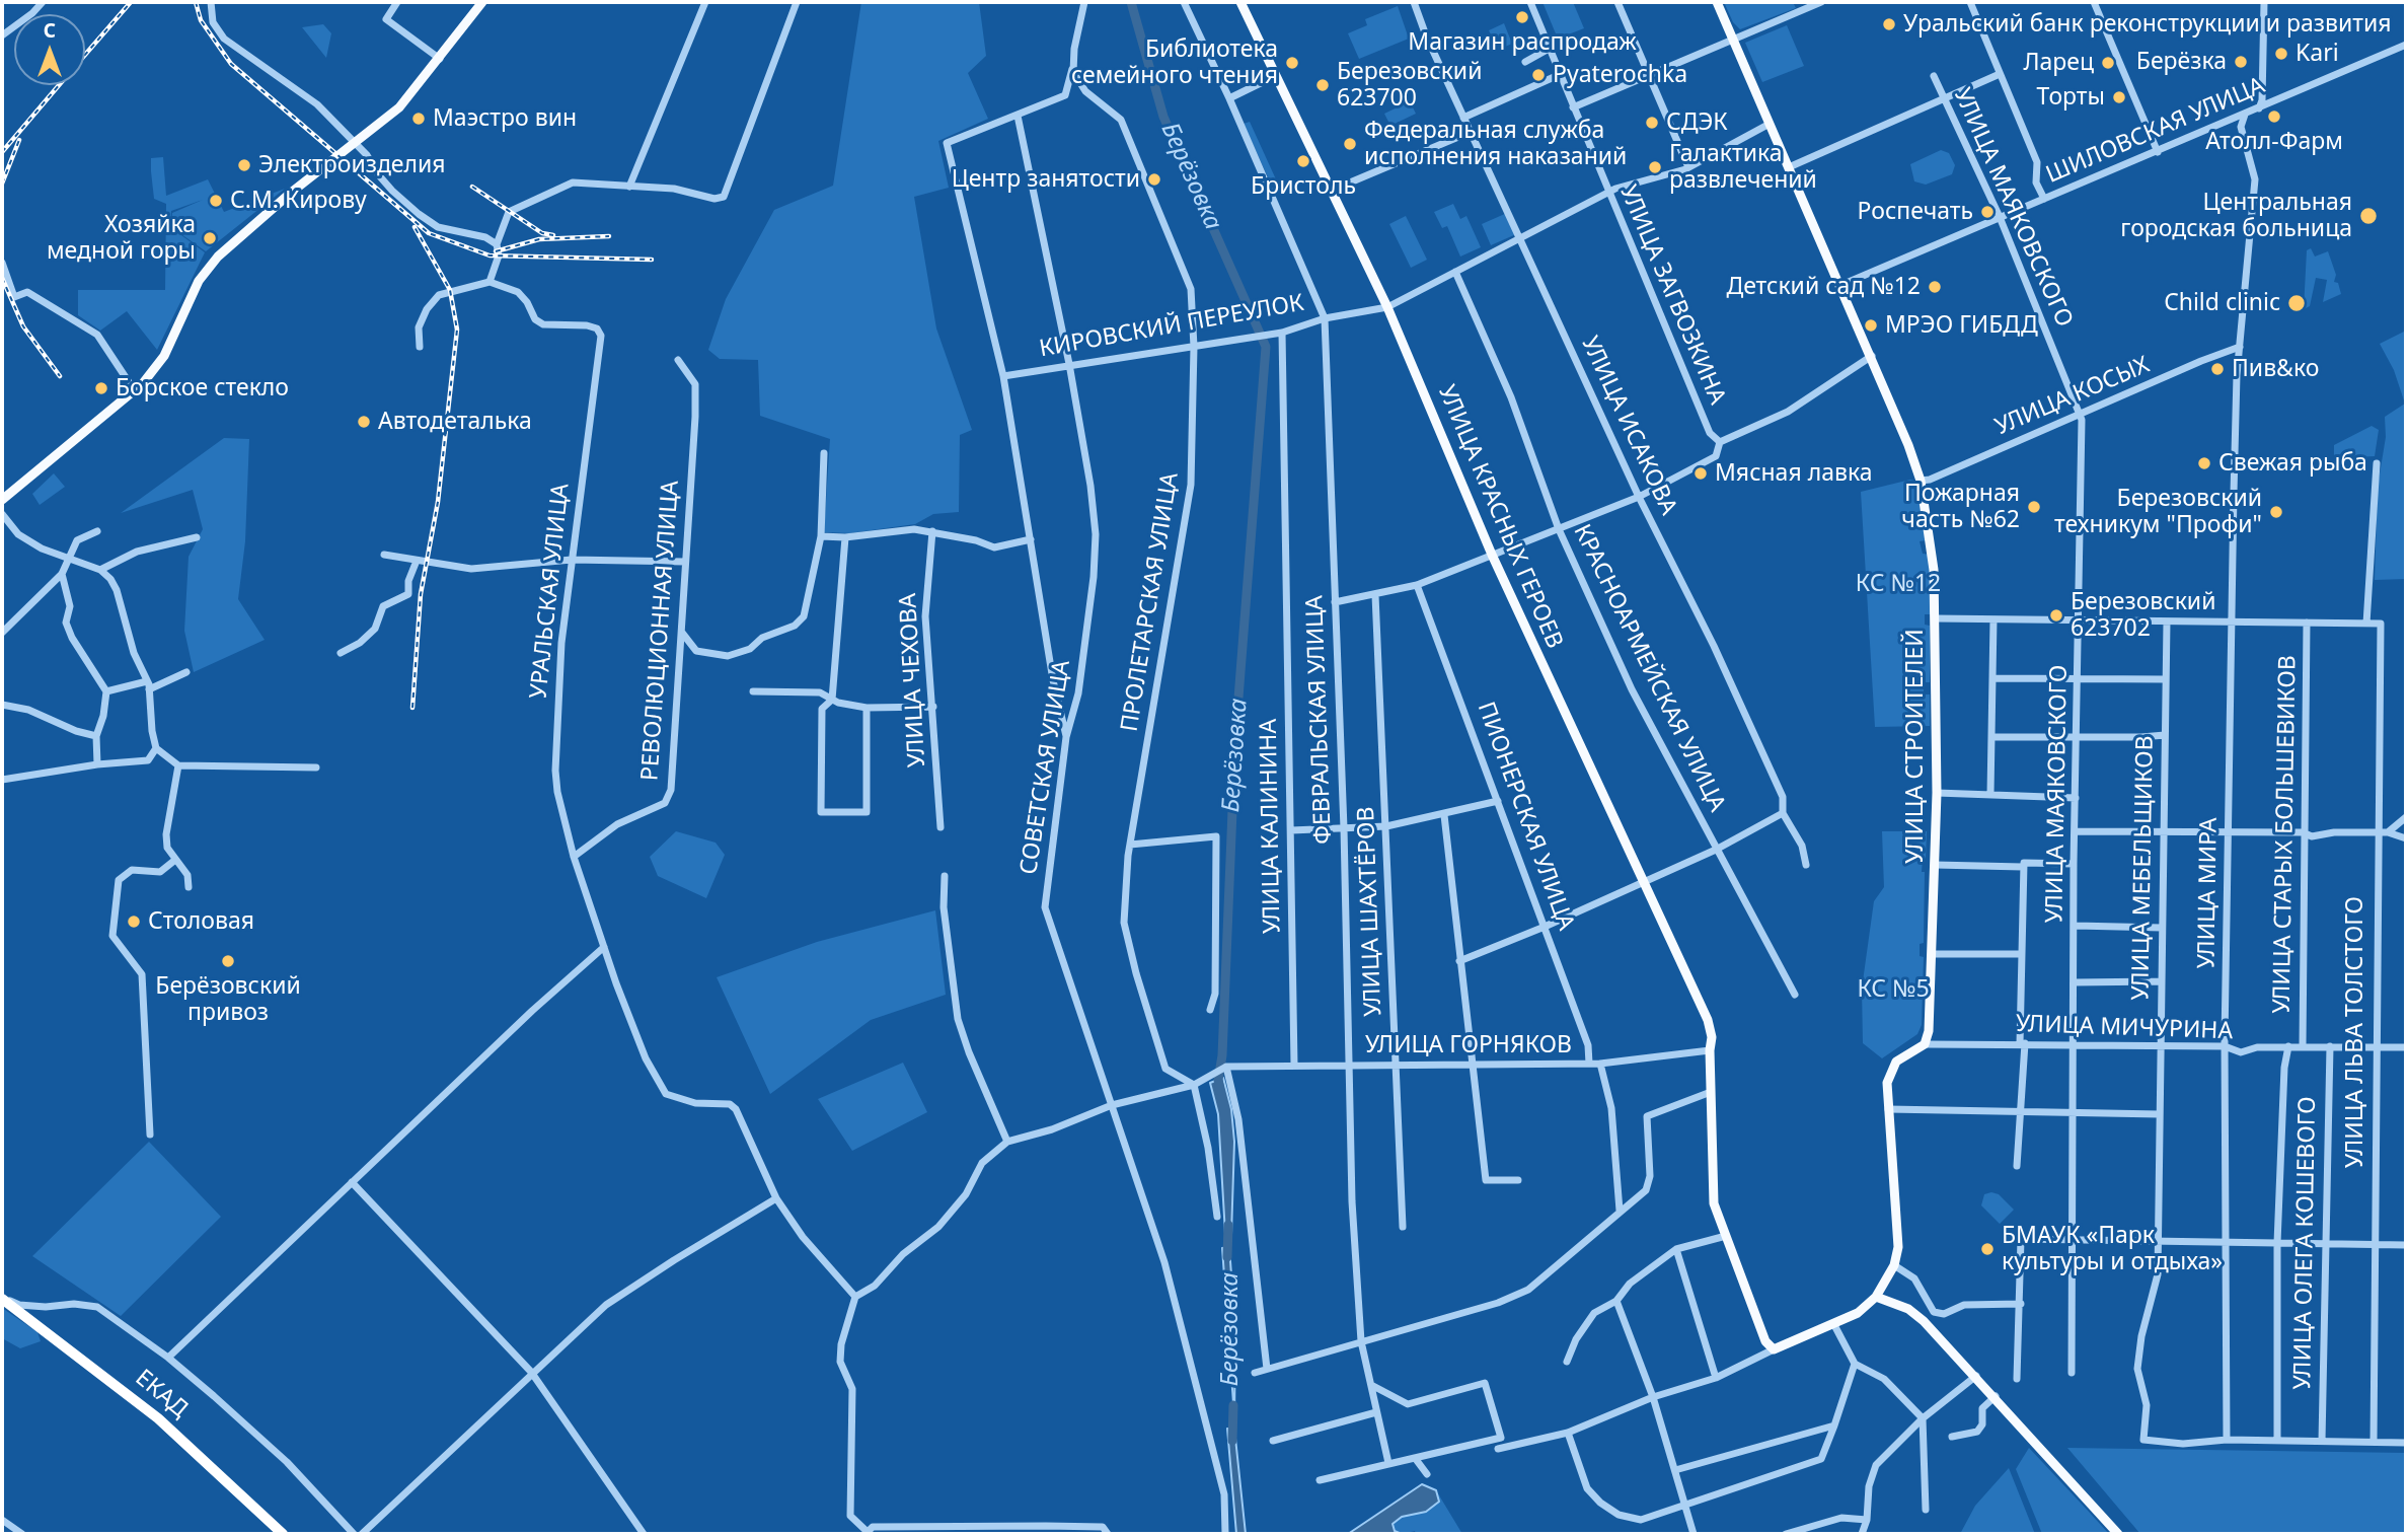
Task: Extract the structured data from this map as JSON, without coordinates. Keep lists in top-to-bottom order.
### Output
{
  "streets": {
    "highway": ["ЕКАД"],
    "main road": ["УЛИЦА КРАСНЫХ ГЕРОЕВ", "УЛИЦА СТРОИТЕЛЕЙ"],
    "street": [
      "ШИЛОВСКАЯ УЛИЦА",
      "УЛИЦА МАЯКОВСКОГО",
      "УЛИЦА ЗАГВОЗКИНА",
      "КИРОВСКИЙ ПЕРЕУЛОК",
      "УЛИЦА КОСЫХ",
      "УЛИЦА ИСАКОВА",
      "УРАЛЬСКАЯ УЛИЦА",
      "ПРОЛЕТАРСКАЯ УЛИЦА",
      "РЕВОЛЮЦИОННАЯ УЛИЦА",
      "КРАСНОАРМЕЙСКАЯ УЛИЦА",
      "УЛИЦА ЧЕХОВА",
      "ФЕВРАЛЬСКАЯ УЛИЦА",
      "СОВЕТСКАЯ УЛИЦА",
      "ПИОНЕРСКАЯ УЛИЦА",
      "УЛИЦА КАЛИНИНА",
      "УЛИЦА СТАРЫХ БОЛЬШЕВИКОВ",
      "УЛИЦА МЕБЕЛЬЩИКОВ",
      "УЛИЦА МИРА",
      "УЛИЦА ШАХТЁРОВ",
      "УЛИЦА МИЧУРИНА",
      "УЛИЦА ЛЬВА ТОЛСТОГО",
      "УЛИЦА ГОРНЯКОВ",
      "УЛИЦА ОЛЕГА КОШЕВОГО"
    ]
  },
  "crossings": [
    ["ШИЛОВСКАЯ УЛИЦА", "УЛИЦА МАЯКОВСКОГО"],
    ["ШИЛОВСКАЯ УЛИЦА", "УЛИЦА СТРОИТЕЛЕЙ"],
    ["ШИЛОВСКАЯ УЛИЦА", "УЛИЦА МИРА"],
    ["УЛИЦА МАЯКОВСКОГО", "УЛИЦА КОСЫХ"],
    ["УЛИЦА МАЯКОВСКОГО", "УЛИЦА МИЧУРИНА"],
    ["УЛИЦА ЗАГВОЗКИНА", "КИРОВСКИЙ ПЕРЕУЛОК"],
    ["КИРОВСКИЙ ПЕРЕУЛОК", "УЛИЦА ИСАКОВА"],
    ["КИРОВСКИЙ ПЕРЕУЛОК", "УЛИЦА КРАСНЫХ ГЕРОЕВ"],
    ["КИРОВСКИЙ ПЕРЕУЛОК", "ПРОЛЕТАРСКАЯ УЛИЦА"],
    ["КИРОВСКИЙ ПЕРЕУЛОК", "КРАСНОАРМЕЙСКАЯ УЛИЦА"],
    ["КИРОВСКИЙ ПЕРЕУЛОК", "ФЕВРАЛЬСКАЯ УЛИЦА"],
    ["КИРОВСКИЙ ПЕРЕУЛОК", "УЛИЦА СТРОИТЕЛЕЙ"],
    ["КИРОВСКИЙ ПЕРЕУЛОК", "СОВЕТСКАЯ УЛИЦА"],
    ["КИРОВСКИЙ ПЕРЕУЛОК", "УЛИЦА КАЛИНИНА"],
    ["УЛИЦА КОСЫХ", "УЛИЦА СТРОИТЕЛЕЙ"],
    ["УЛИЦА КОСЫХ", "УЛИЦА МИРА"],
    ["УЛИЦА КРАСНЫХ ГЕРОЕВ", "УЛИЦА ГОРНЯКОВ"],
    ["УРАЛЬСКАЯ УЛИЦА", "РЕВОЛЮЦИОННАЯ УЛИЦА"],
    ["ФЕВРАЛЬСКАЯ УЛИЦА", "УЛИЦА ГОРНЯКОВ"],
    ["УЛИЦА СТРОИТЕЛЕЙ", "УЛИЦА МИЧУРИНА"],
    ["ПИОНЕРСКАЯ УЛИЦА", "УЛИЦА ГОРНЯКОВ"],
    ["УЛИЦА КАЛИНИНА", "УЛИЦА ГОРНЯКОВ"],
    ["УЛИЦА СТАРЫХ БОЛЬШЕВИКОВ", "УЛИЦА МИЧУРИНА"],
    ["УЛИЦА МЕБЕЛЬЩИКОВ", "УЛИЦА МИРА"],
    ["УЛИЦА МЕБЕЛЬЩИКОВ", "УЛИЦА МИЧУРИНА"],
    ["УЛИЦА МИРА", "УЛИЦА МИЧУРИНА"],
    ["УЛИЦА ШАХТЁРОВ", "УЛИЦА ГОРНЯКОВ"],
    ["УЛИЦА МИЧУРИНА", "УЛИЦА ЛЬВА ТОЛСТОГО"],
    ["УЛИЦА МИЧУРИНА", "УЛИЦА ОЛЕГА КОШЕВОГО"]
  ],
  "water": ["Берёзовка"],
  "parks": ["КС №12", "КС №5"],
  "places": [
    "Магазин распродаж",
    "Уральский банк реконструкции и развития",
    "Kari",
    "Берёзка",
    "Библиотека семейного чтения",
    "Ларец",
    "Pyaterochka",
    "Березовский 623700",
    "Торты",
    "Атолл-Фарм",
    "Маэстро вин",
    "СДЭК",
    "Федеральная служба исполнения наказаний",
    "Бристоль",
    "Электроизделия",
    "Галактика развлечений",
    "Центр занятости",
    "С.М. Кирову",
    "Роспечать",
    "Центральная городская больница",
    "Хозяйка медной горы",
    "Детский сад №12",
    "Child clinic",
    "МРЭО ГИБДД",
    "Пив&ко",
    "Борское стекло",
    "Автодеталька",
    "Свежая рыба",
    "Мясная лавка",
    "Пожарная часть №62",
    "Березовский техникум \"Профи\"",
    "Березовский 623702",
    "Столовая",
    "Берёзовский привоз",
    "БМАУК «Парк культуры и отдыха»"
  ],
  "north": "top"
}
